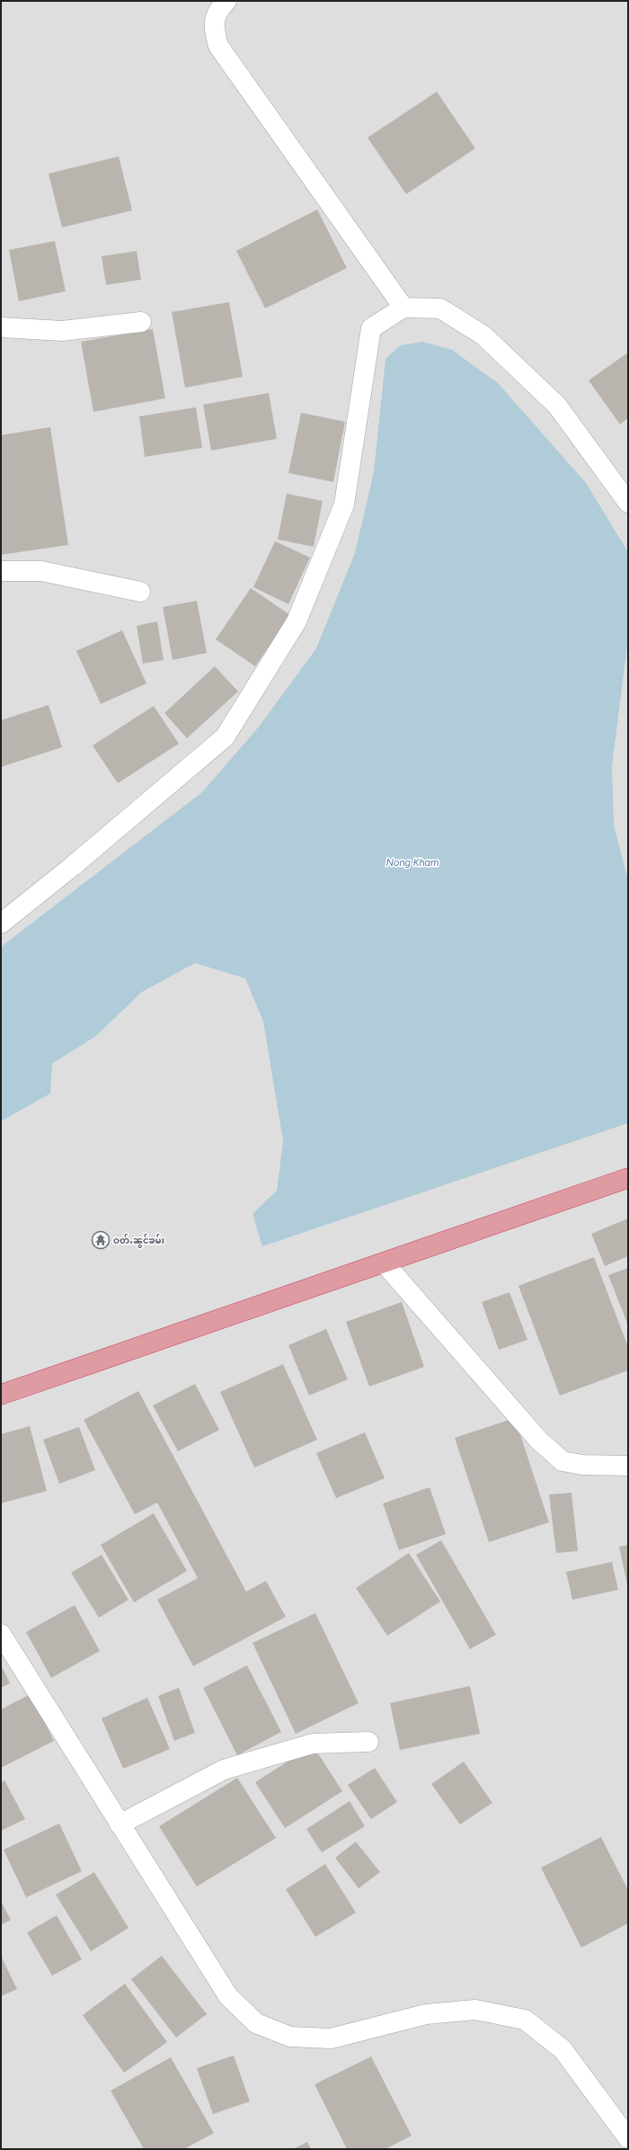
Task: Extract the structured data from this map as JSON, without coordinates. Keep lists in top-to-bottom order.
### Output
{
  "water": ["Nong Kham"],
  "places": {
    "temple": ["ဝတ်ႉၼွင်ၶမ်း"]
  }
}
